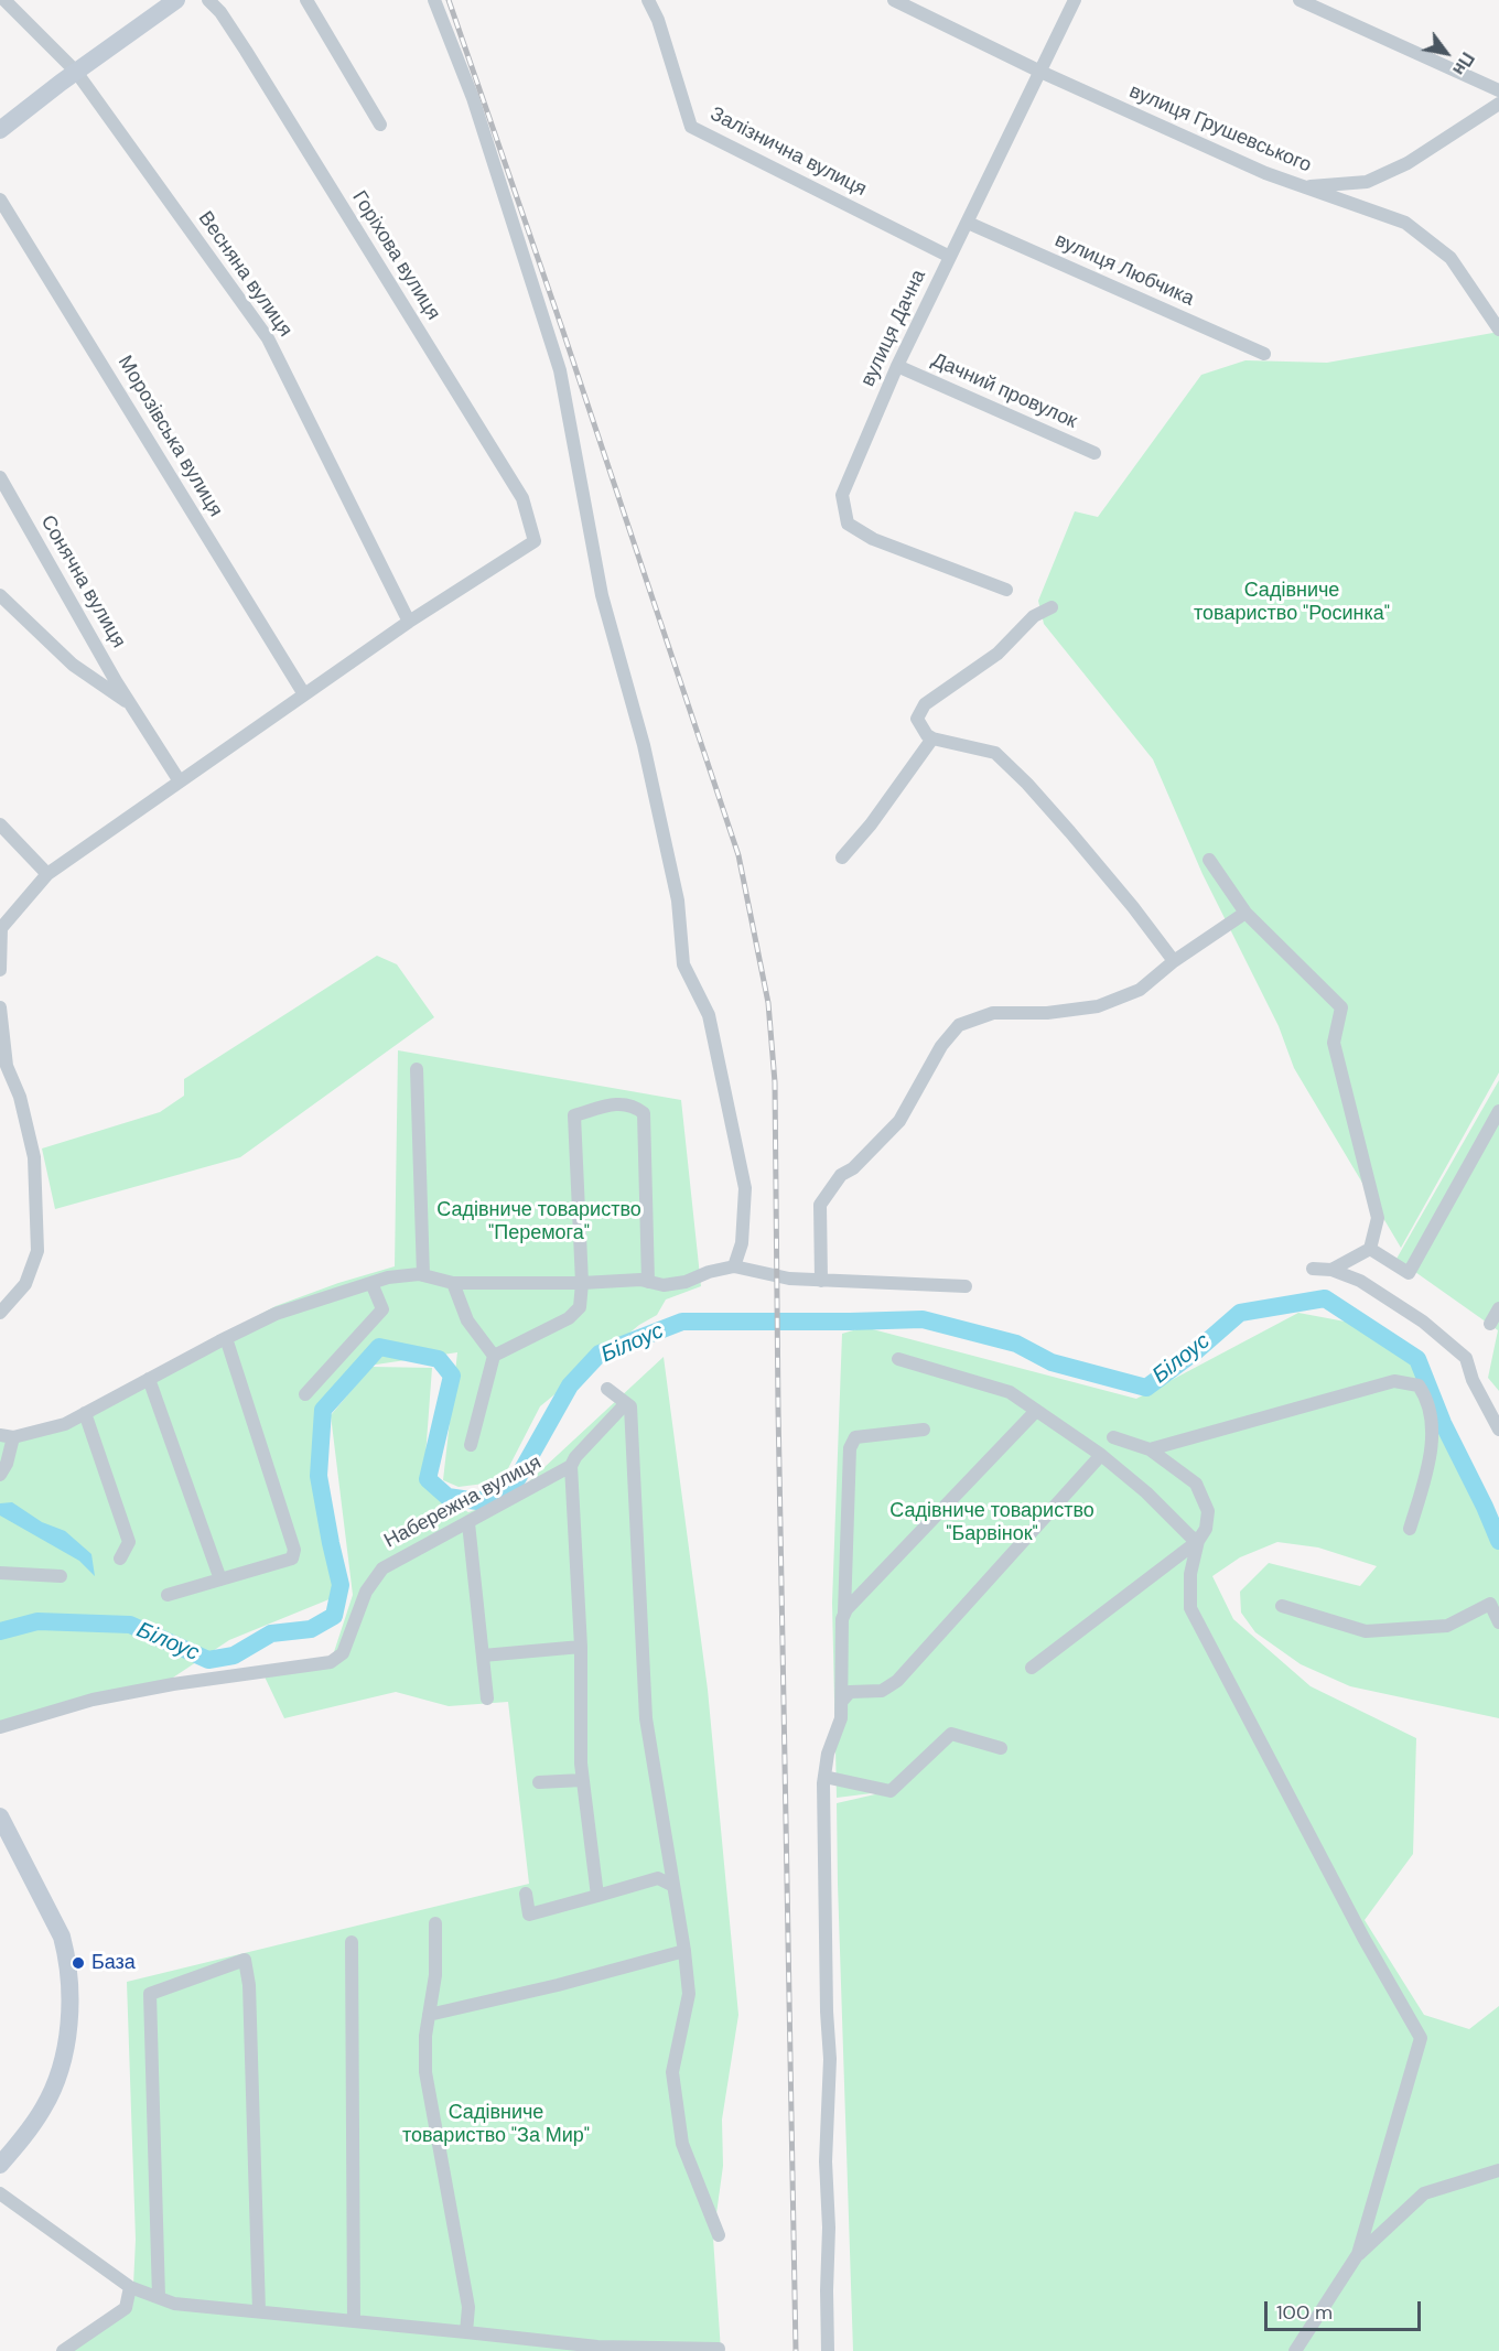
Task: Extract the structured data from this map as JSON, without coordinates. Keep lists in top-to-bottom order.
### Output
{
  "streets": {
    "street": [
      "вулиця Грушевського",
      "Залізнична вулиця",
      "Горіхова вулиця",
      "вулиця Любчика",
      "Весняна вулиця",
      "вулиця Дачна",
      "Дачний провулок",
      "Морозівська вулиця",
      "Сонячна вулиця",
      "Набережна вулиця"
    ]
  },
  "crossings": [
    ["вулиця Грушевського", "вулиця Дачна"],
    ["Залізнична вулиця", "вулиця Дачна"],
    ["Горіхова вулиця", "Весняна вулиця"],
    ["вулиця Любчика", "вулиця Дачна"],
    ["вулиця Дачна", "Дачний провулок"]
  ],
  "water": ["Білоус"],
  "parks": [
    "Садівниче товариство \"Росинка\"",
    "Садівниче товариство \"Перемога\"",
    "Садівниче товариство \"Барвінок\"",
    "Садівниче товариство \"За Мир\""
  ],
  "places": ["База"],
  "scale_bar": "100 m",
  "north": "bottom right"
}
